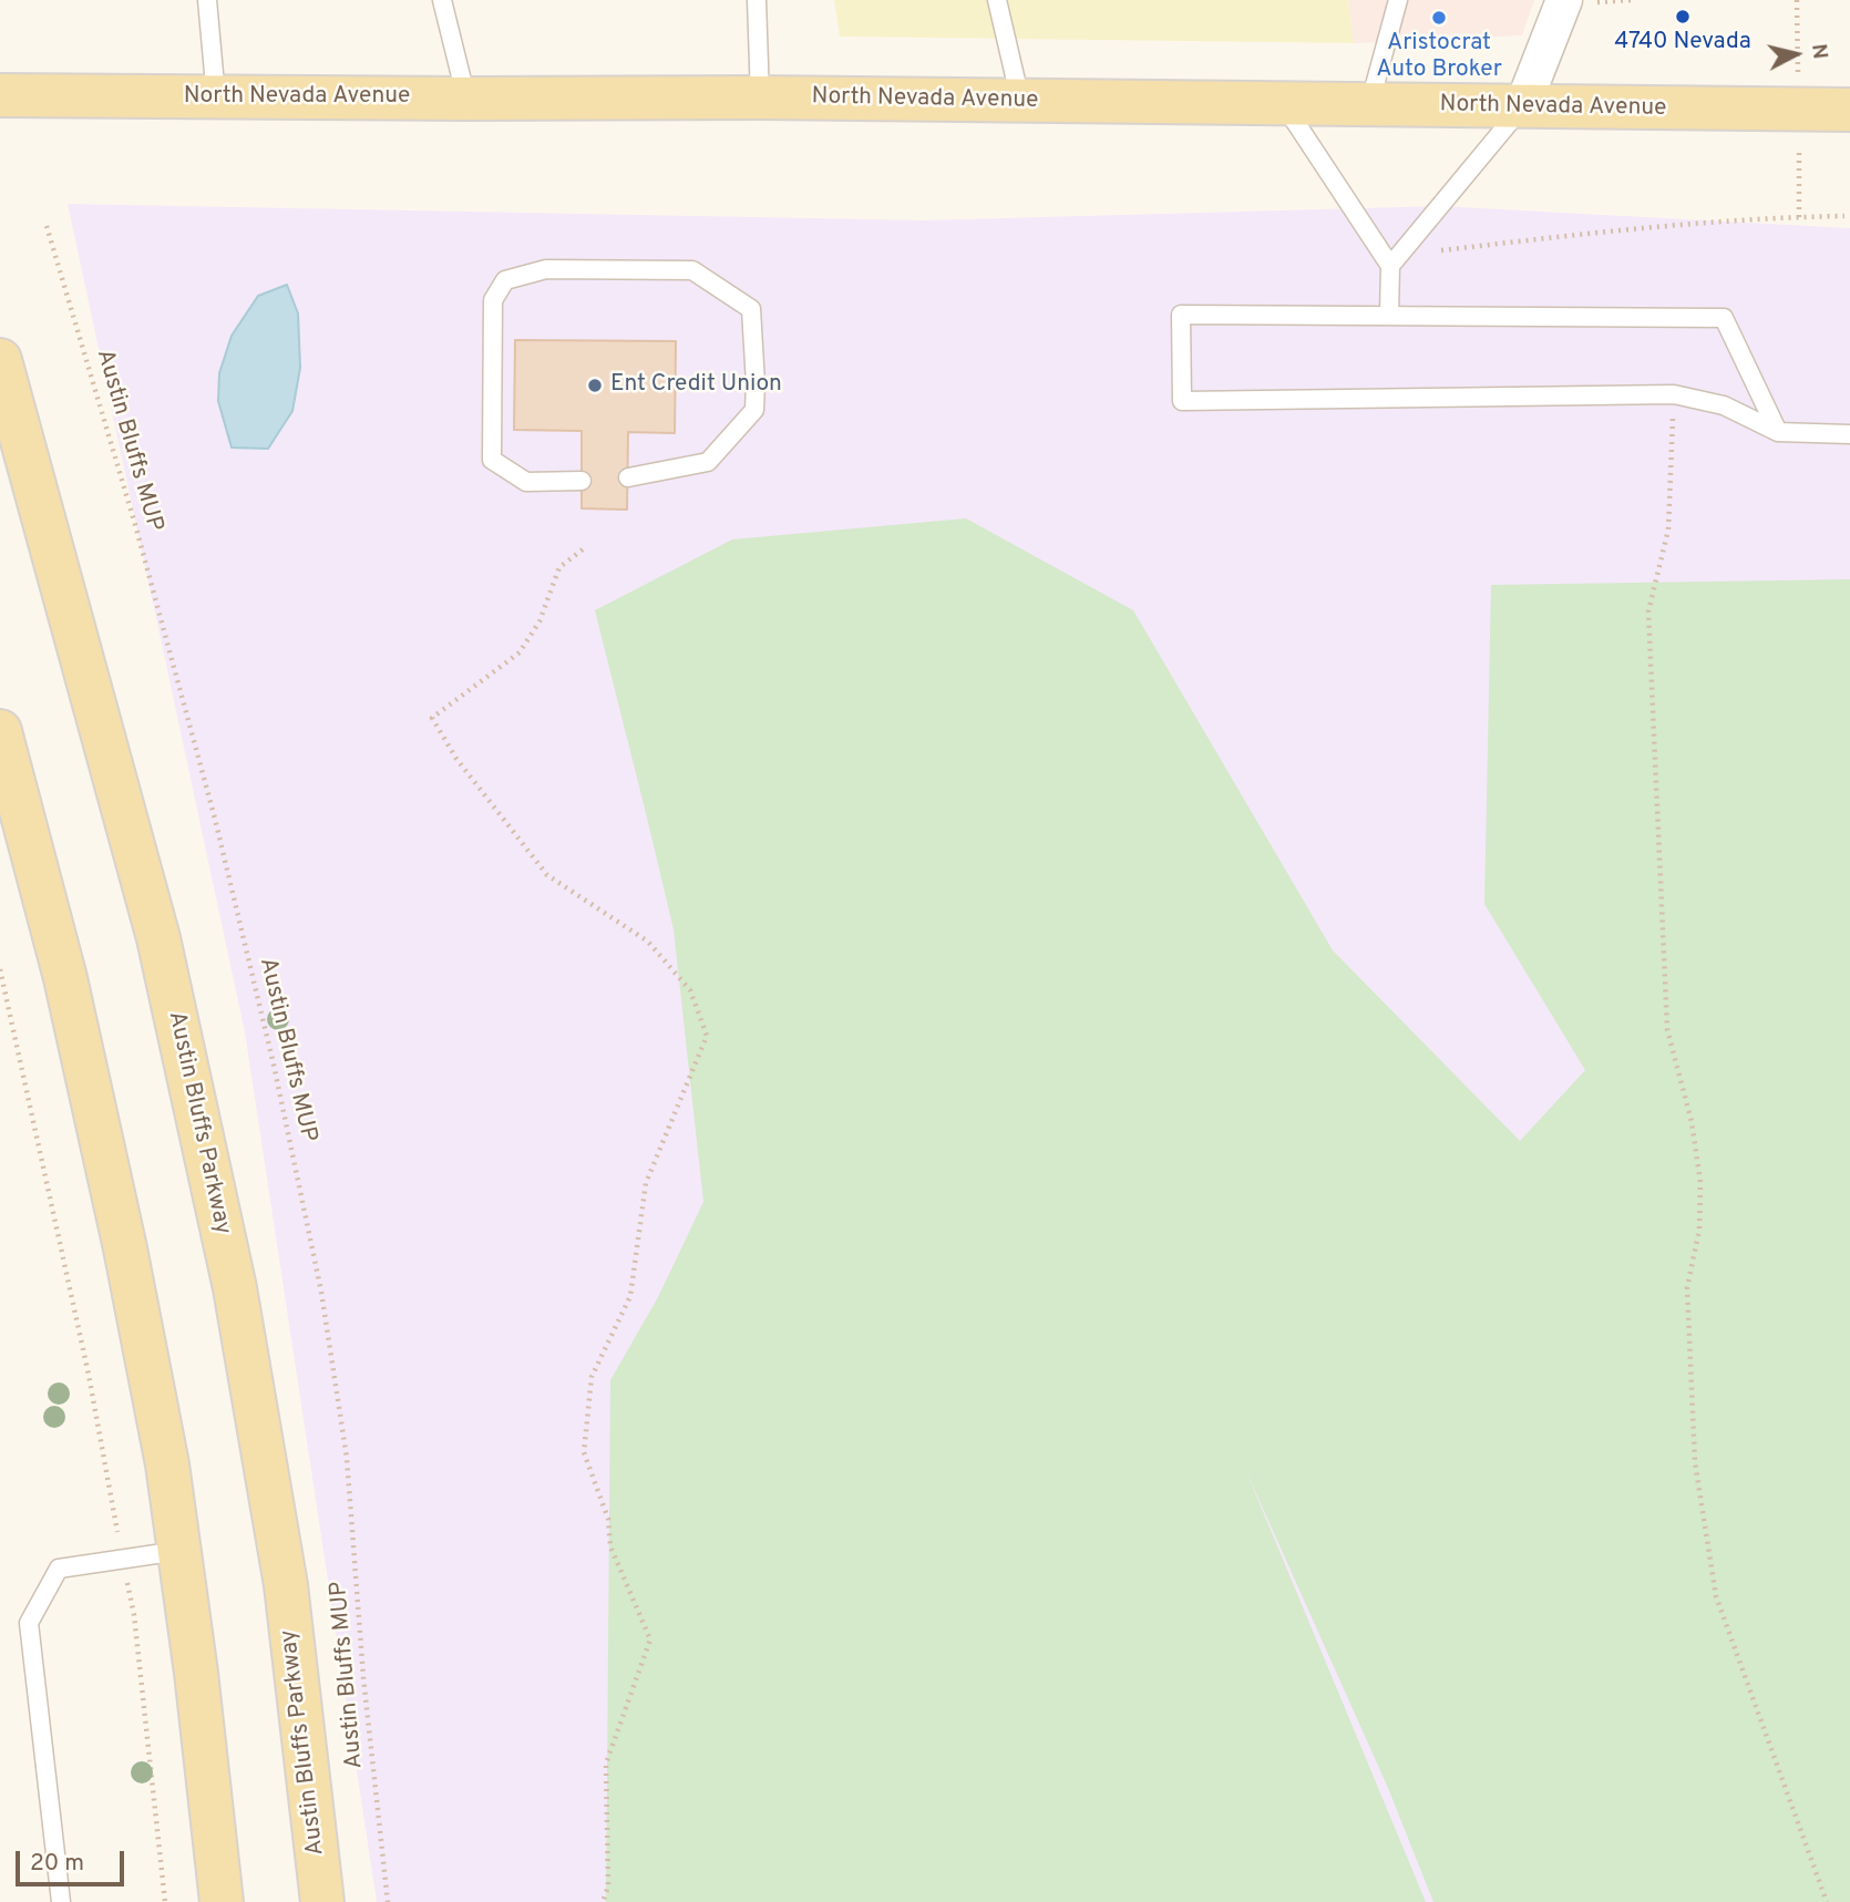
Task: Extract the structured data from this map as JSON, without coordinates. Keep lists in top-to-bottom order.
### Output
{
  "streets": {
    "main road": ["North Nevada Avenue", "Austin Bluffs Parkway"],
    "path": ["Austin Bluffs MUP"]
  },
  "places": ["4740 Nevada", "Aristocrat Auto Broker", "Ent Credit Union"],
  "scale_bar": "20 m",
  "north": "right"
}
